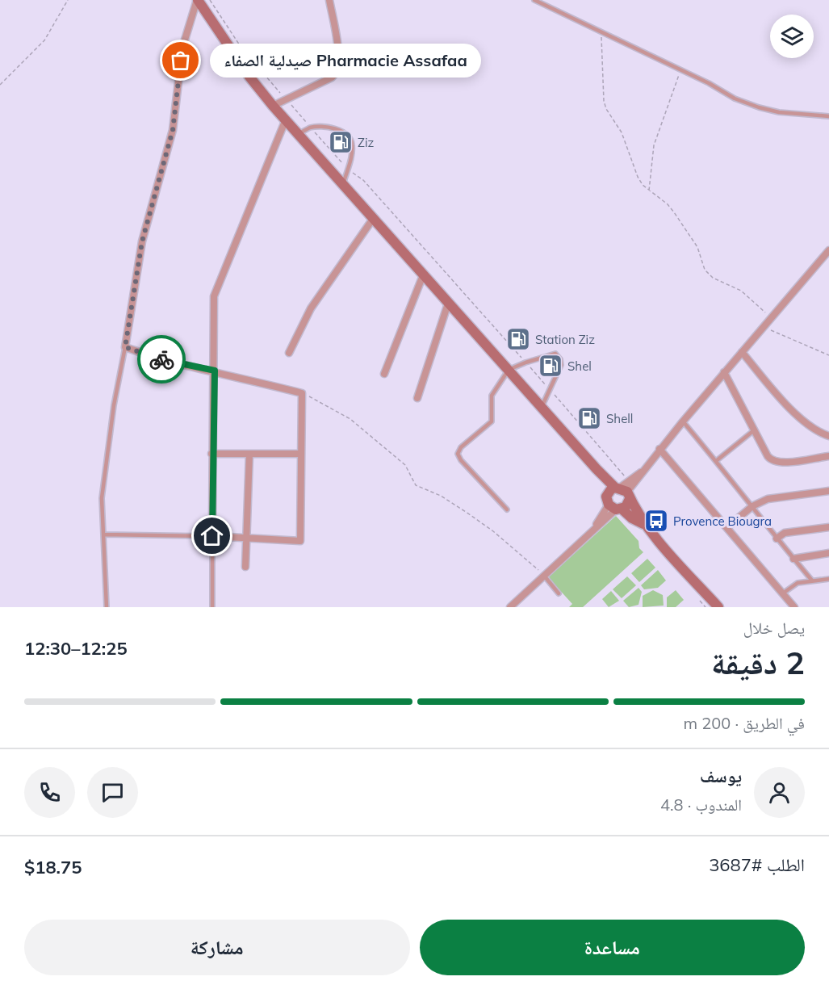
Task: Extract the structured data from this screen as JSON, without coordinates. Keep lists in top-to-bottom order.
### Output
{
  "places": {
    "other": ["Pharmacie Assafaa صيدلية الصفاء"],
    "fuel station": [
      "Ziz",
      "Station Ziz",
      "Shel",
      "Shell"
    ],
    "bus stop": ["Provence Biougra"]
  },
  "page": {
    "bubble": "Pharmacie Assafaa صيدلية الصفاء",
    "heading": ["2 دقيقة", "يصل خلال", "12:25–12:30"],
    "panel": [
      "يوسف",
      "المندوب · 4.8",
      "الطلب #3687",
      "$18.75"
    ],
    "bar": "في الطريق · 200 m",
    "buttons": ["مساعدة", "مشاركة"]
  }
}
